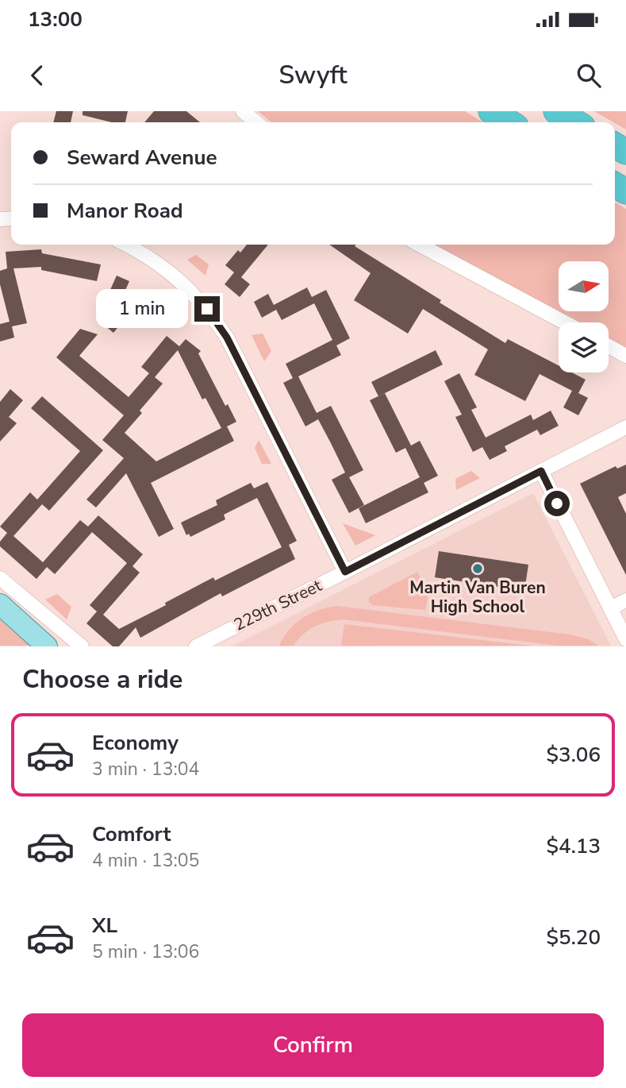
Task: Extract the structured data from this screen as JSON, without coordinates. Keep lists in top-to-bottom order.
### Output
{
  "streets": {
    "street": ["229th Street"]
  },
  "places": ["Martin Van Buren High School"],
  "north": "right",
  "page": {
    "status": "13:00",
    "header": "Swyft",
    "banner": ["Seward Avenue", "Manor Road"],
    "bubble": "1 min",
    "heading": "Choose a ride",
    "list": [
      {
        "name": "Economy",
        "note": "3 min · 13:04",
        "value": "$3.06"
      },
      {
        "name": "Comfort",
        "note": "4 min · 13:05",
        "value": "$4.13"
      },
      {
        "name": "XL",
        "note": "5 min · 13:06",
        "value": "$5.20"
      }
    ],
    "buttons": "Confirm"
  }
}
